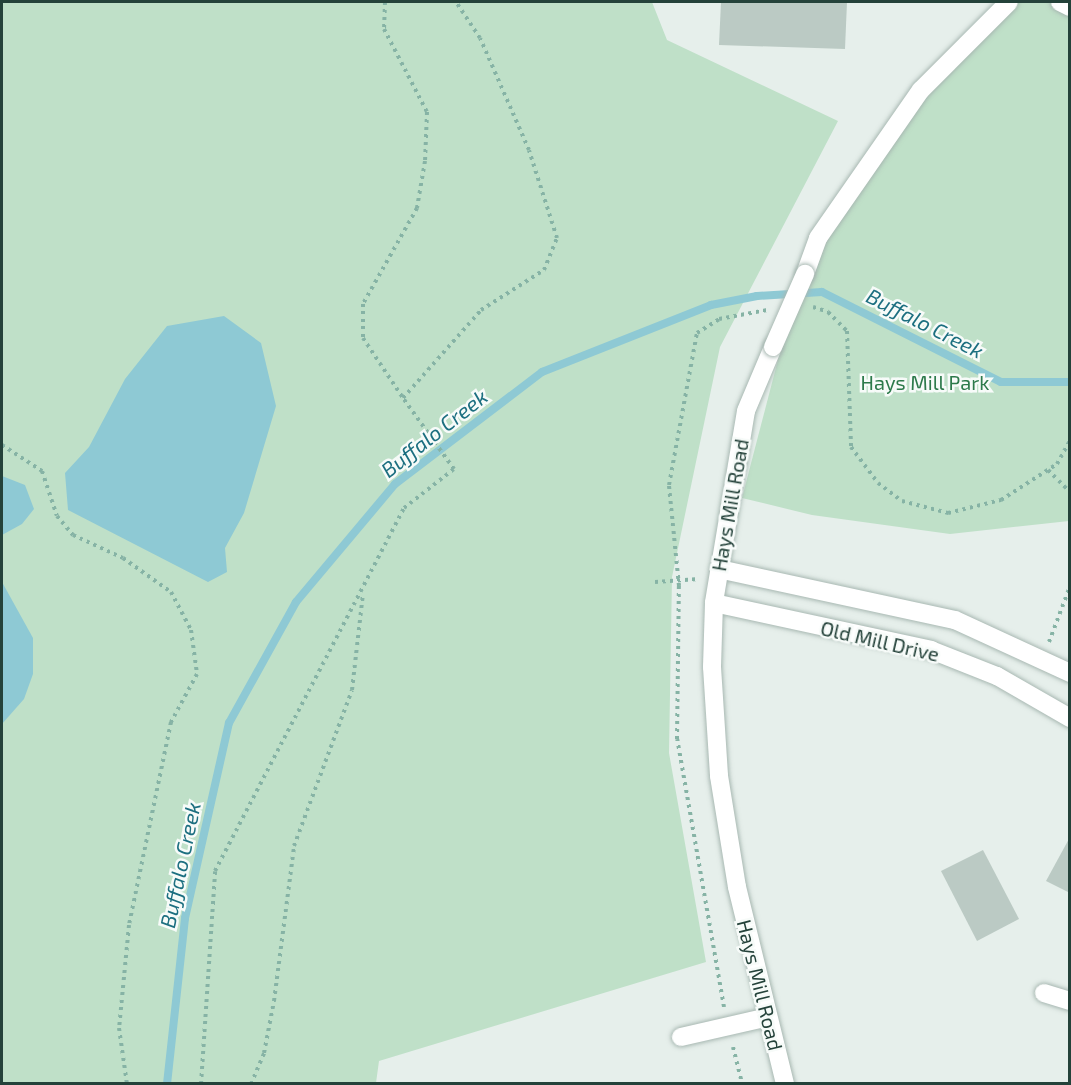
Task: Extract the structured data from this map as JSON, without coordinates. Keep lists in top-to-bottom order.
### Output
{
  "streets": {
    "street": ["Hays Mill Road", "Old Mill Drive"]
  },
  "crossings": [
    ["Hays Mill Road", "Old Mill Drive"]
  ],
  "water": ["Buffalo Creek"],
  "parks": ["Hays Mill Park"]
}
